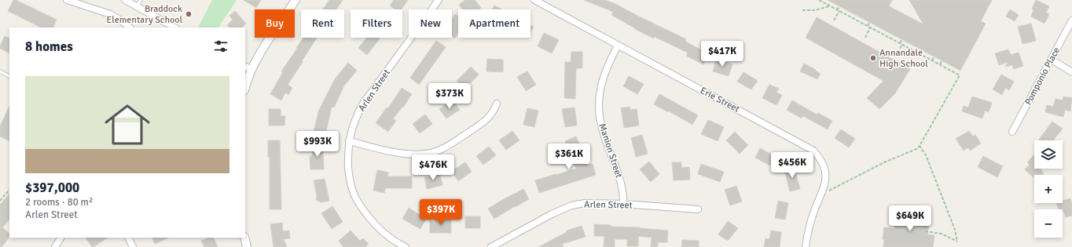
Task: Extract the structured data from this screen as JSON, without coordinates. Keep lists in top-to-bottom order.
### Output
{
  "streets": {
    "street": [
      "Pomponio Place",
      "Arlen Street",
      "Erie Street",
      "Manion Street"
    ]
  },
  "crossings": [
    ["Arlen Street", "Manion Street"],
    ["Erie Street", "Manion Street"]
  ],
  "places": ["Braddock Elementary School", "Annandale High School"],
  "page": {
    "chip": [
      "Buy",
      "Rent",
      "Filters",
      "New",
      "Apartment"
    ],
    "heading": "8 homes",
    "price": [
      "$417K",
      "$373K",
      "$993K",
      "$361K",
      "$456K",
      "$476K",
      "$397K",
      "$649K"
    ],
    "list": [
      {
        "name": "$397,000",
        "note": "2 rooms · 80 m² · Arlen Street"
      }
    ],
    "map_buttons": ["+", "−"]
  }
}
